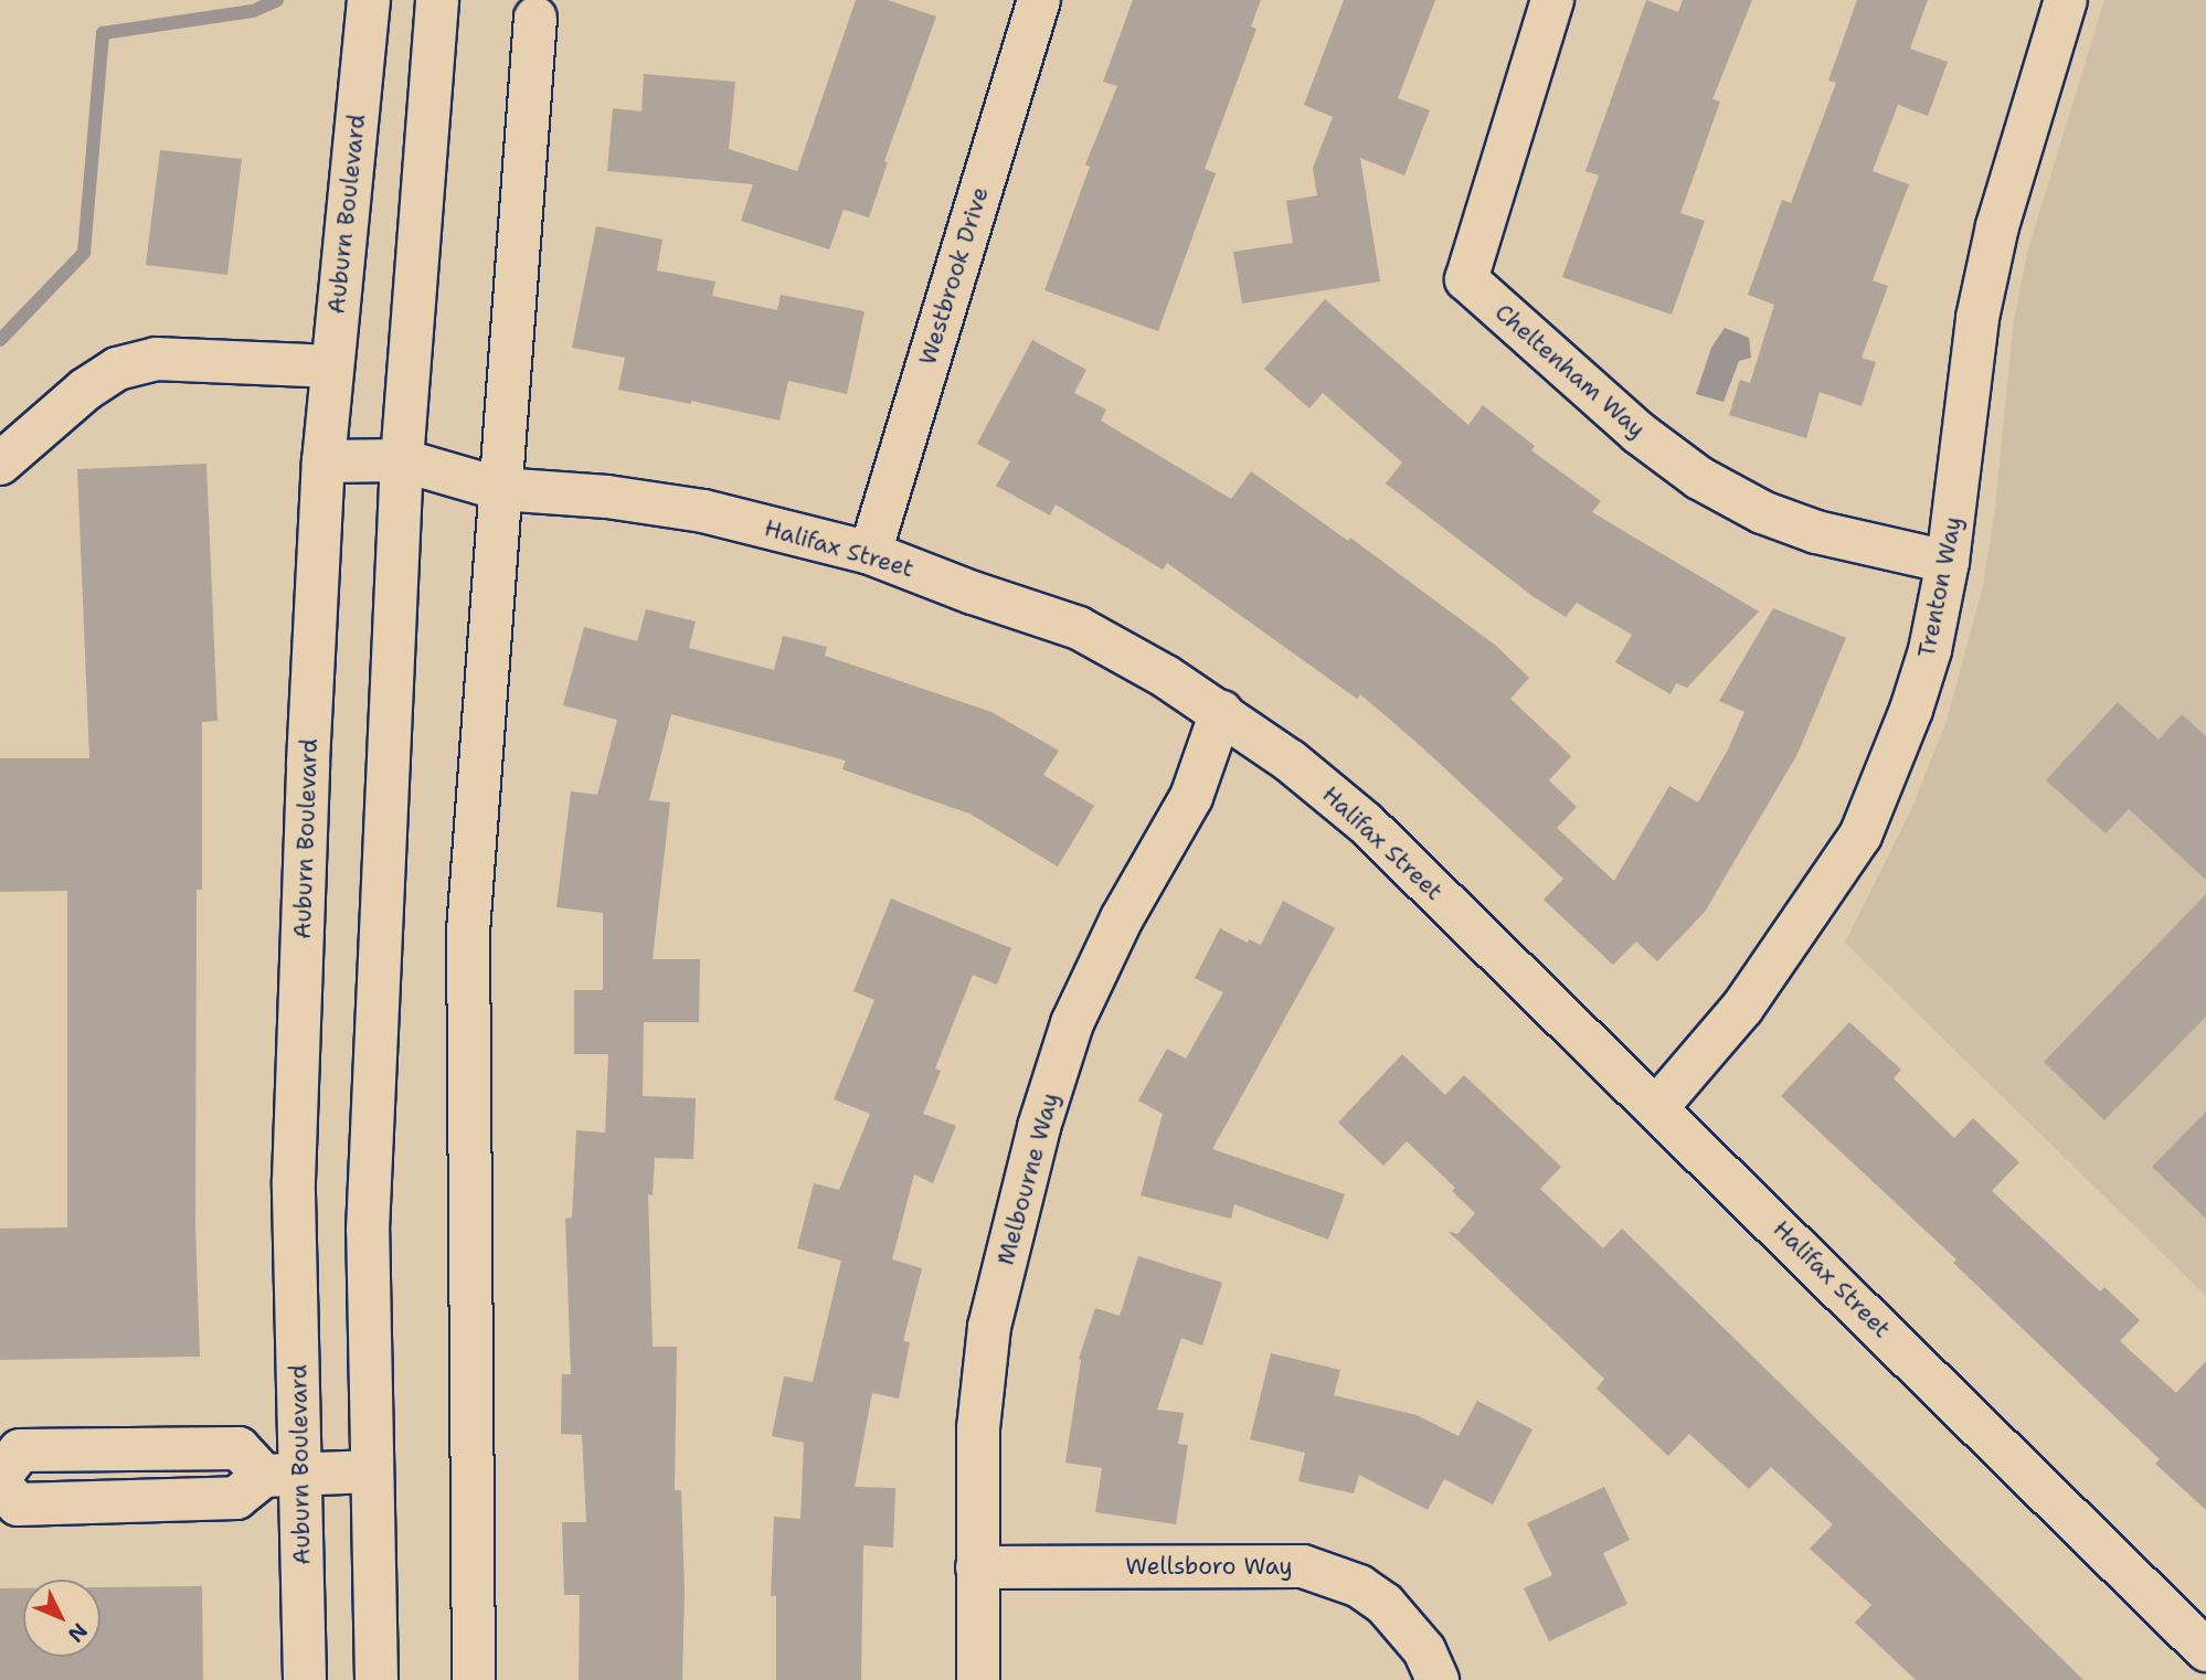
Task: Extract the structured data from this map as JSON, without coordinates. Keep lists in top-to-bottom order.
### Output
{
  "streets": {
    "street": [
      "Auburn Boulevard",
      "Westbrook Drive",
      "Cheltenham Way",
      "Halifax Street",
      "Trenton Way",
      "Melbourne Way",
      "Wellsboro Way"
    ]
  },
  "crossings": [
    ["Auburn Boulevard", "Halifax Street"],
    ["Westbrook Drive", "Halifax Street"],
    ["Cheltenham Way", "Trenton Way"],
    ["Halifax Street", "Trenton Way"],
    ["Halifax Street", "Melbourne Way"],
    ["Melbourne Way", "Wellsboro Way"]
  ],
  "north": "bottom right"
}
